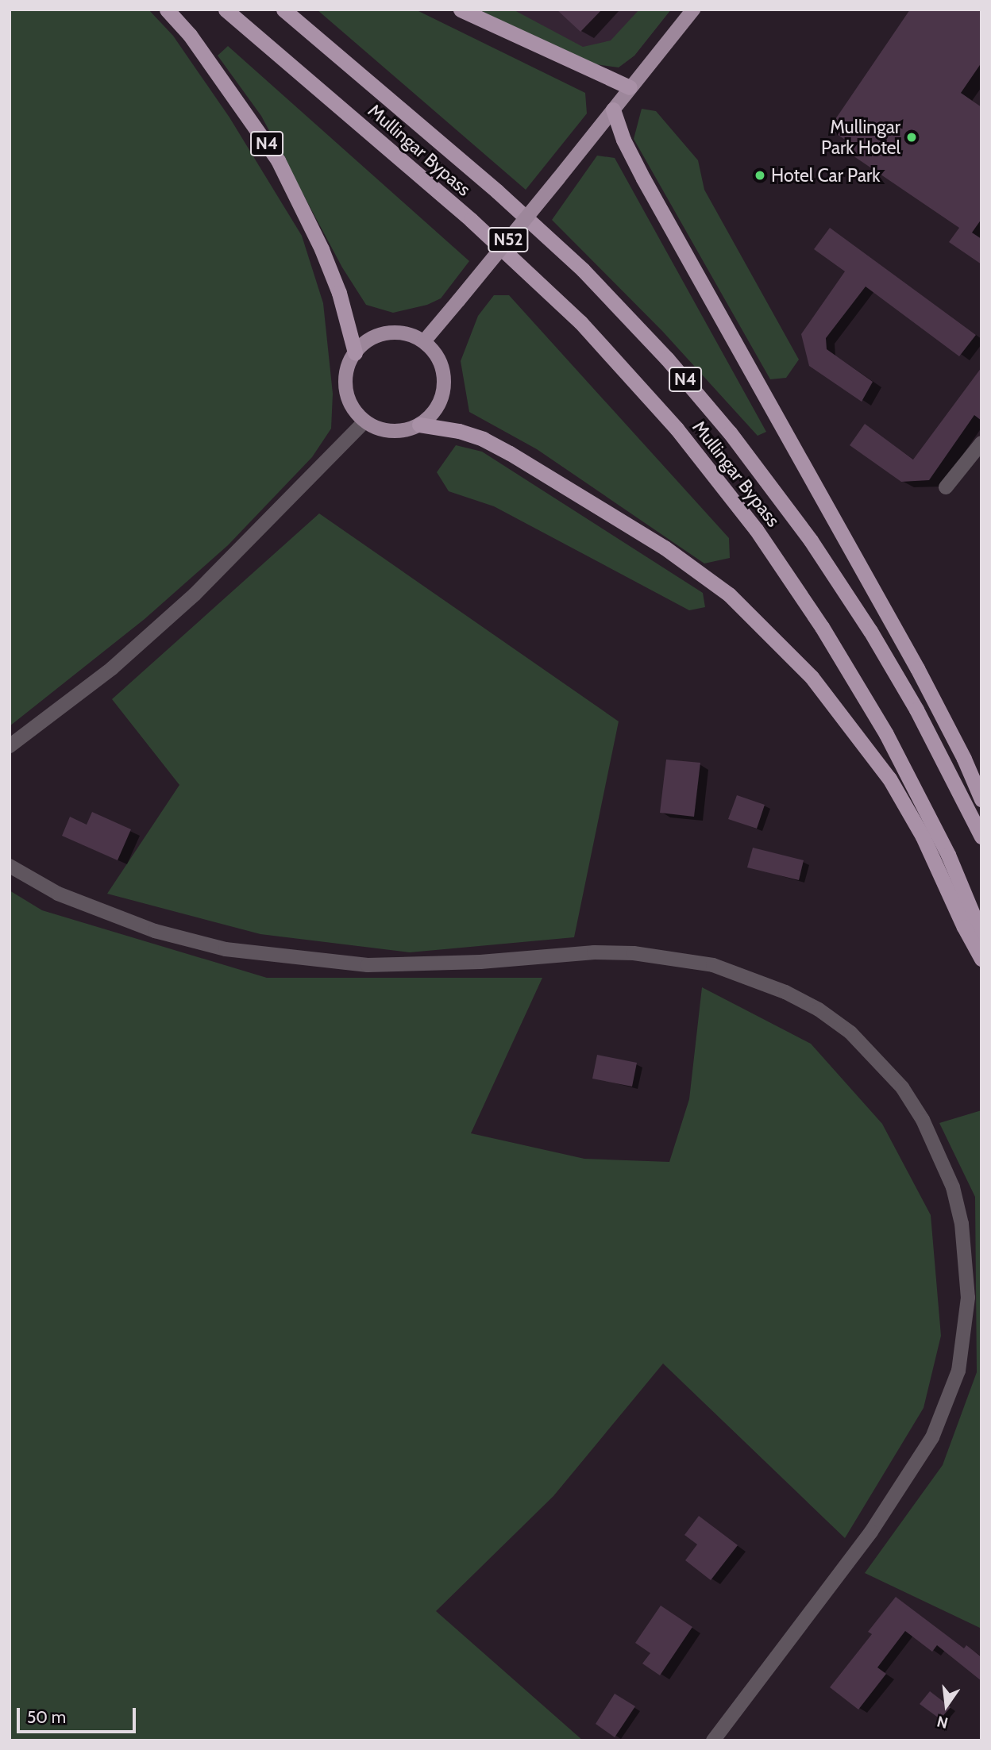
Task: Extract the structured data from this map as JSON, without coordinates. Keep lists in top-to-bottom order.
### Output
{
  "streets": {
    "highway": ["N4", "Mullingar Bypass"],
    "main road": ["N52"]
  },
  "crossings": [
    ["N4", "N52"]
  ],
  "places": ["Mullingar Park Hotel", "Hotel Car Park"],
  "scale_bar": "50 m",
  "north": "bottom"
}
